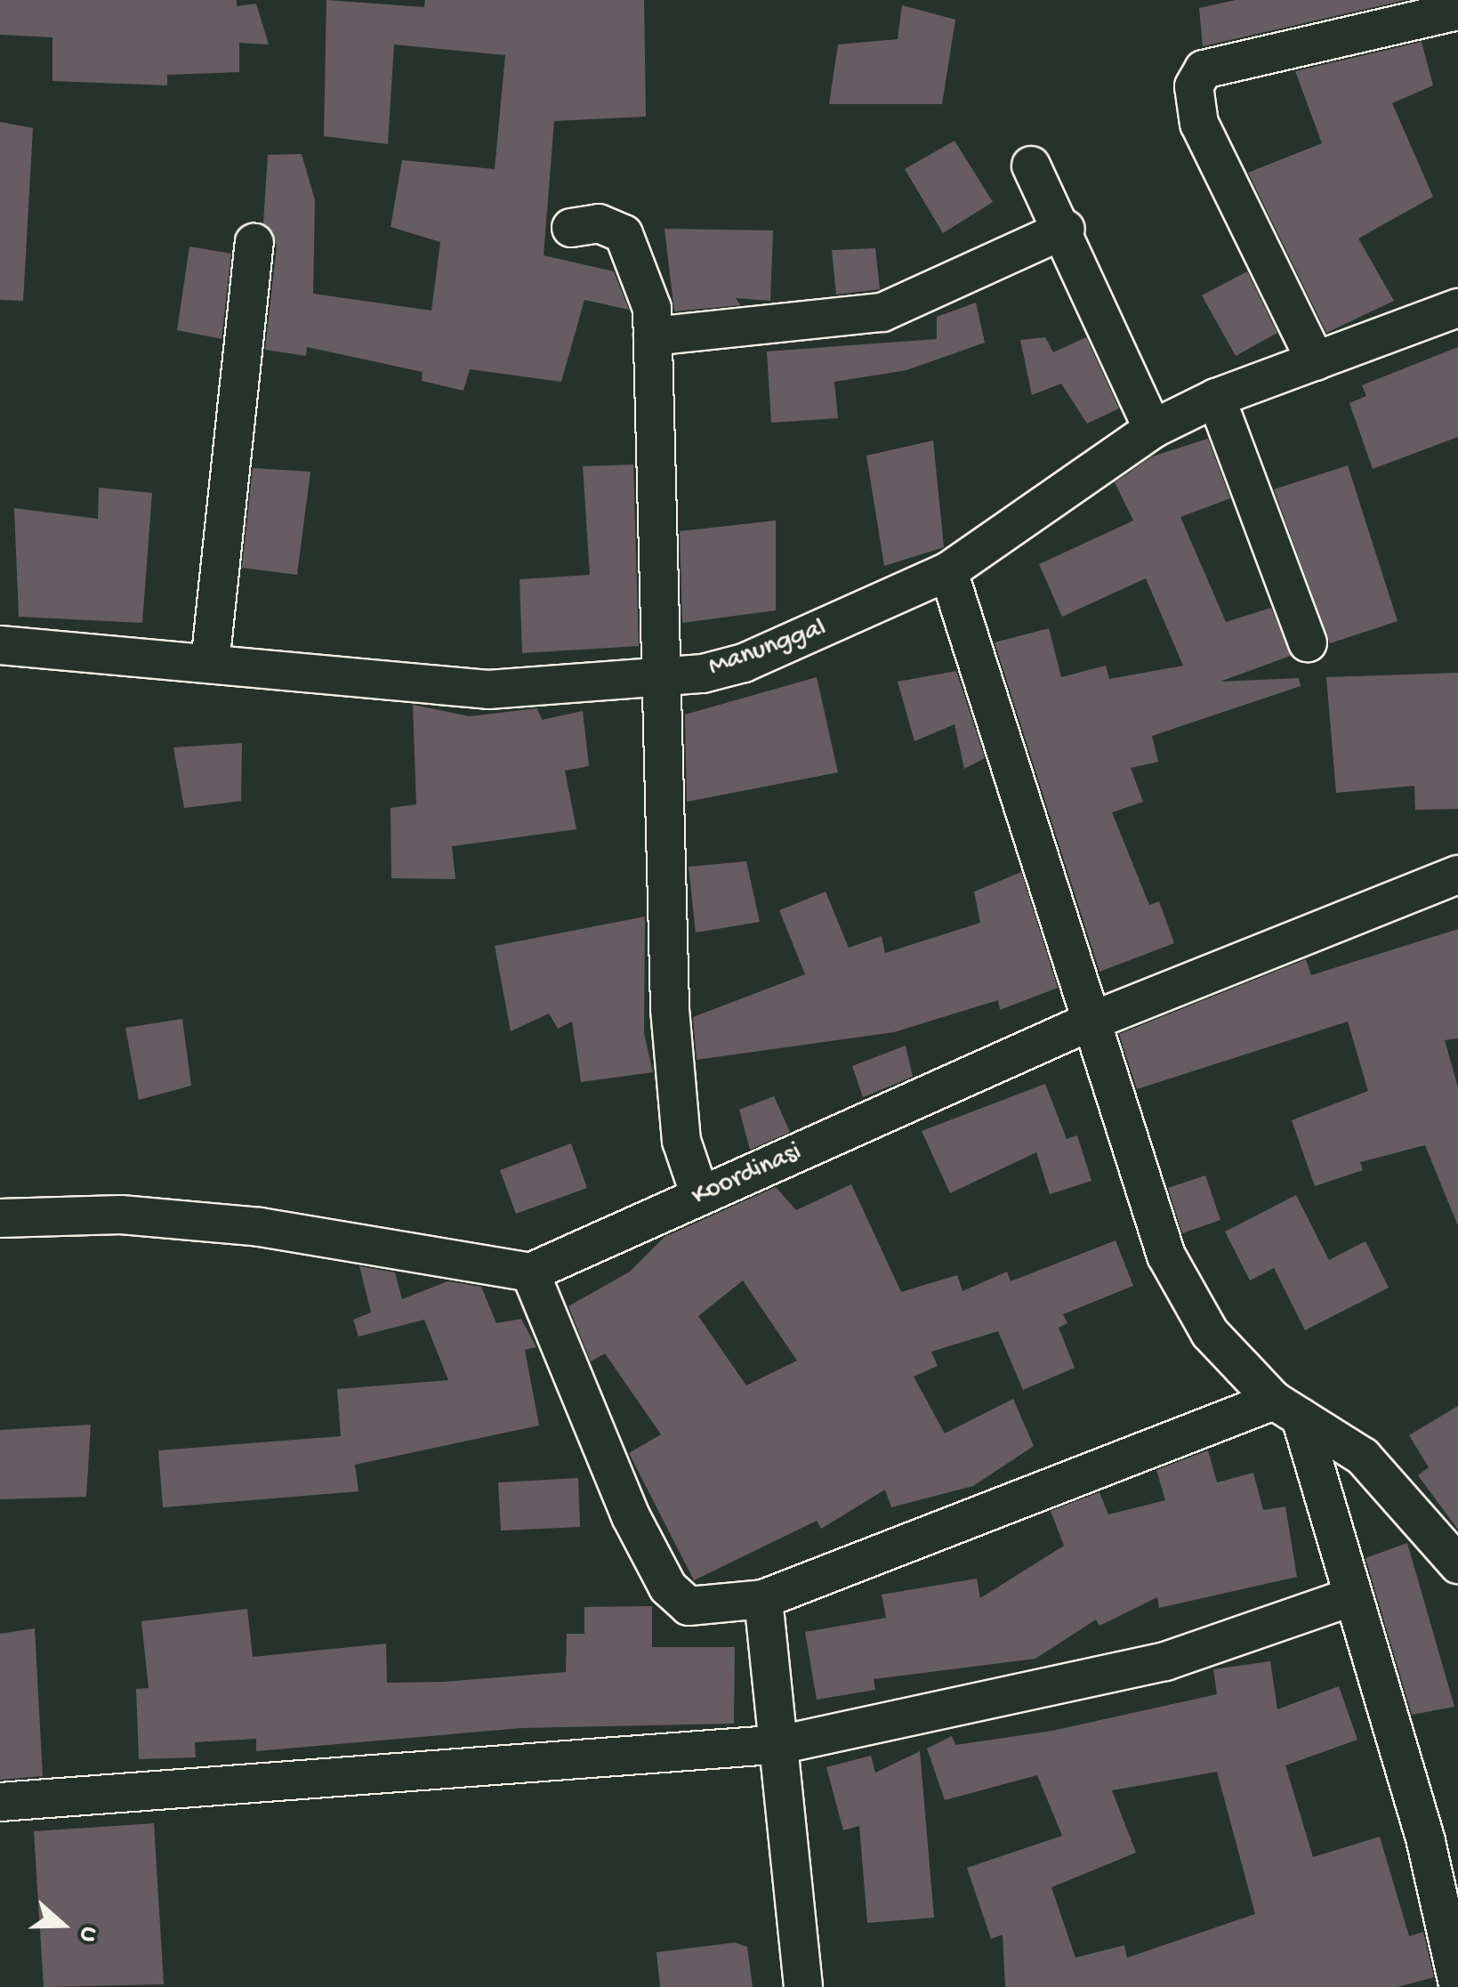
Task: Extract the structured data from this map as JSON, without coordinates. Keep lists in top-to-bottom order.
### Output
{
  "streets": {
    "street": ["Manunggal", "Koordinasi"]
  },
  "north": "right"
}
